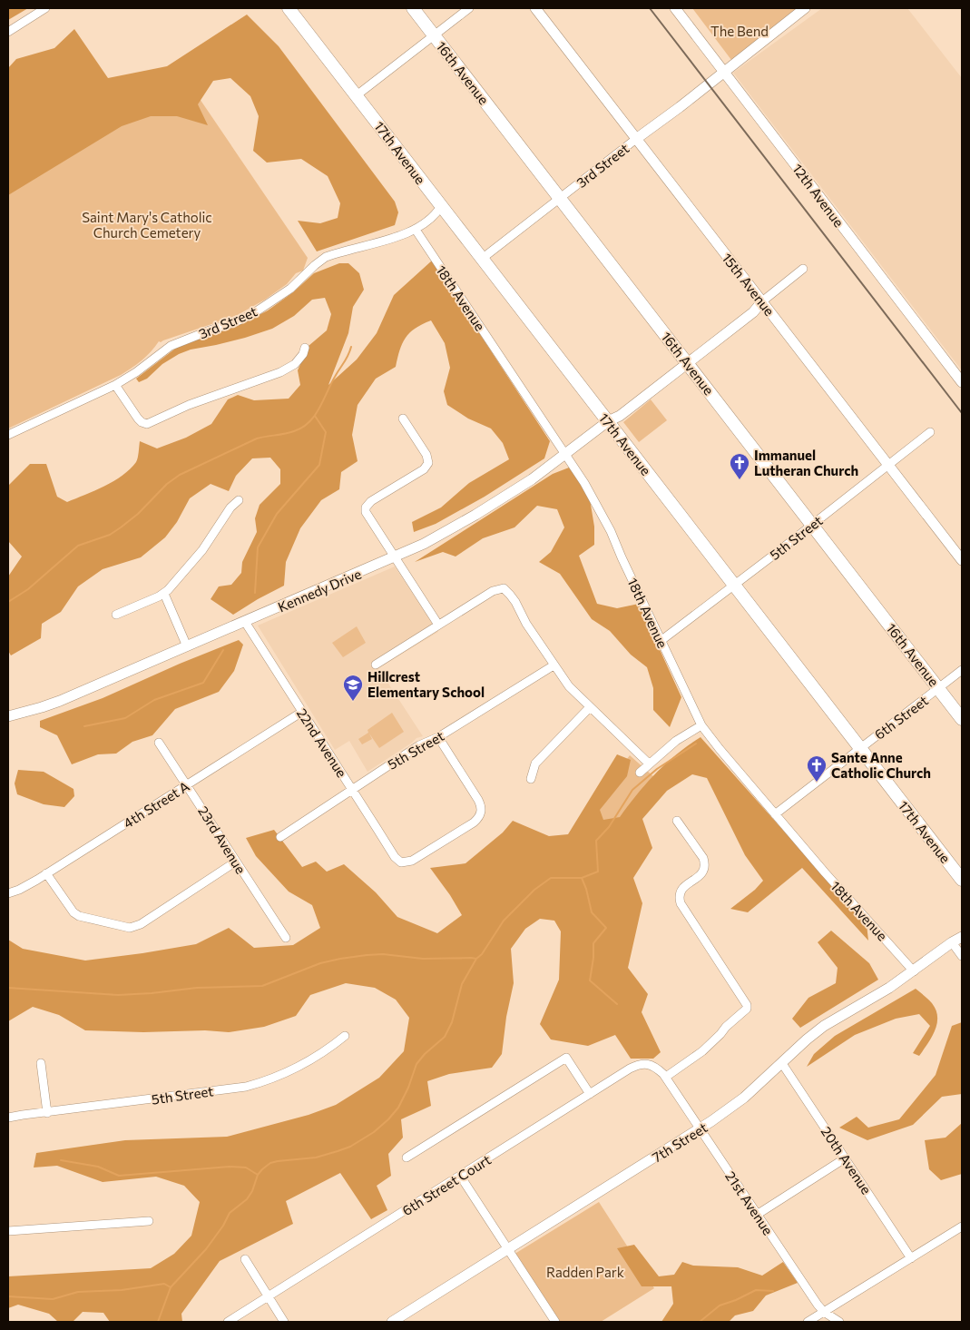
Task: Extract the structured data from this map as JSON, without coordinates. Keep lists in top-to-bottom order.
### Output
{
  "streets": {
    "main road": ["16th Avenue", "17th Avenue"],
    "street": [
      "3rd Street",
      "12th Avenue",
      "15th Avenue",
      "18th Avenue",
      "5th Street",
      "Kennedy Drive",
      "6th Street",
      "22nd Avenue",
      "4th Street A",
      "23rd Avenue",
      "7th Street",
      "20th Avenue",
      "6th Street Court",
      "21st Avenue"
    ]
  },
  "crossings": [
    ["16th Avenue", "3rd Street"],
    ["16th Avenue", "5th Street"],
    ["16th Avenue", "Kennedy Drive"],
    ["16th Avenue", "6th Street"],
    ["17th Avenue", "3rd Street"],
    ["17th Avenue", "5th Street"],
    ["17th Avenue", "Kennedy Drive"],
    ["17th Avenue", "6th Street"],
    ["3rd Street", "12th Avenue"],
    ["3rd Street", "15th Avenue"],
    ["3rd Street", "18th Avenue"],
    ["15th Avenue", "5th Street"],
    ["15th Avenue", "Kennedy Drive"],
    ["18th Avenue", "5th Street"],
    ["18th Avenue", "Kennedy Drive"],
    ["18th Avenue", "6th Street"],
    ["18th Avenue", "7th Street"],
    ["5th Street", "22nd Avenue"],
    ["Kennedy Drive", "22nd Avenue"],
    ["22nd Avenue", "4th Street A"],
    ["4th Street A", "23rd Avenue"],
    ["7th Street", "20th Avenue"],
    ["7th Street", "21st Avenue"],
    ["6th Street Court", "21st Avenue"]
  ],
  "parks": ["The Bend", "Saint Mary's Catholic Church Cemetery", "Radden Park"],
  "places": {
    "church": ["Immanuel Lutheran Church", "Sante Anne Catholic Church"],
    "school or university": ["Hillcrest Elementary School"]
  }
}
